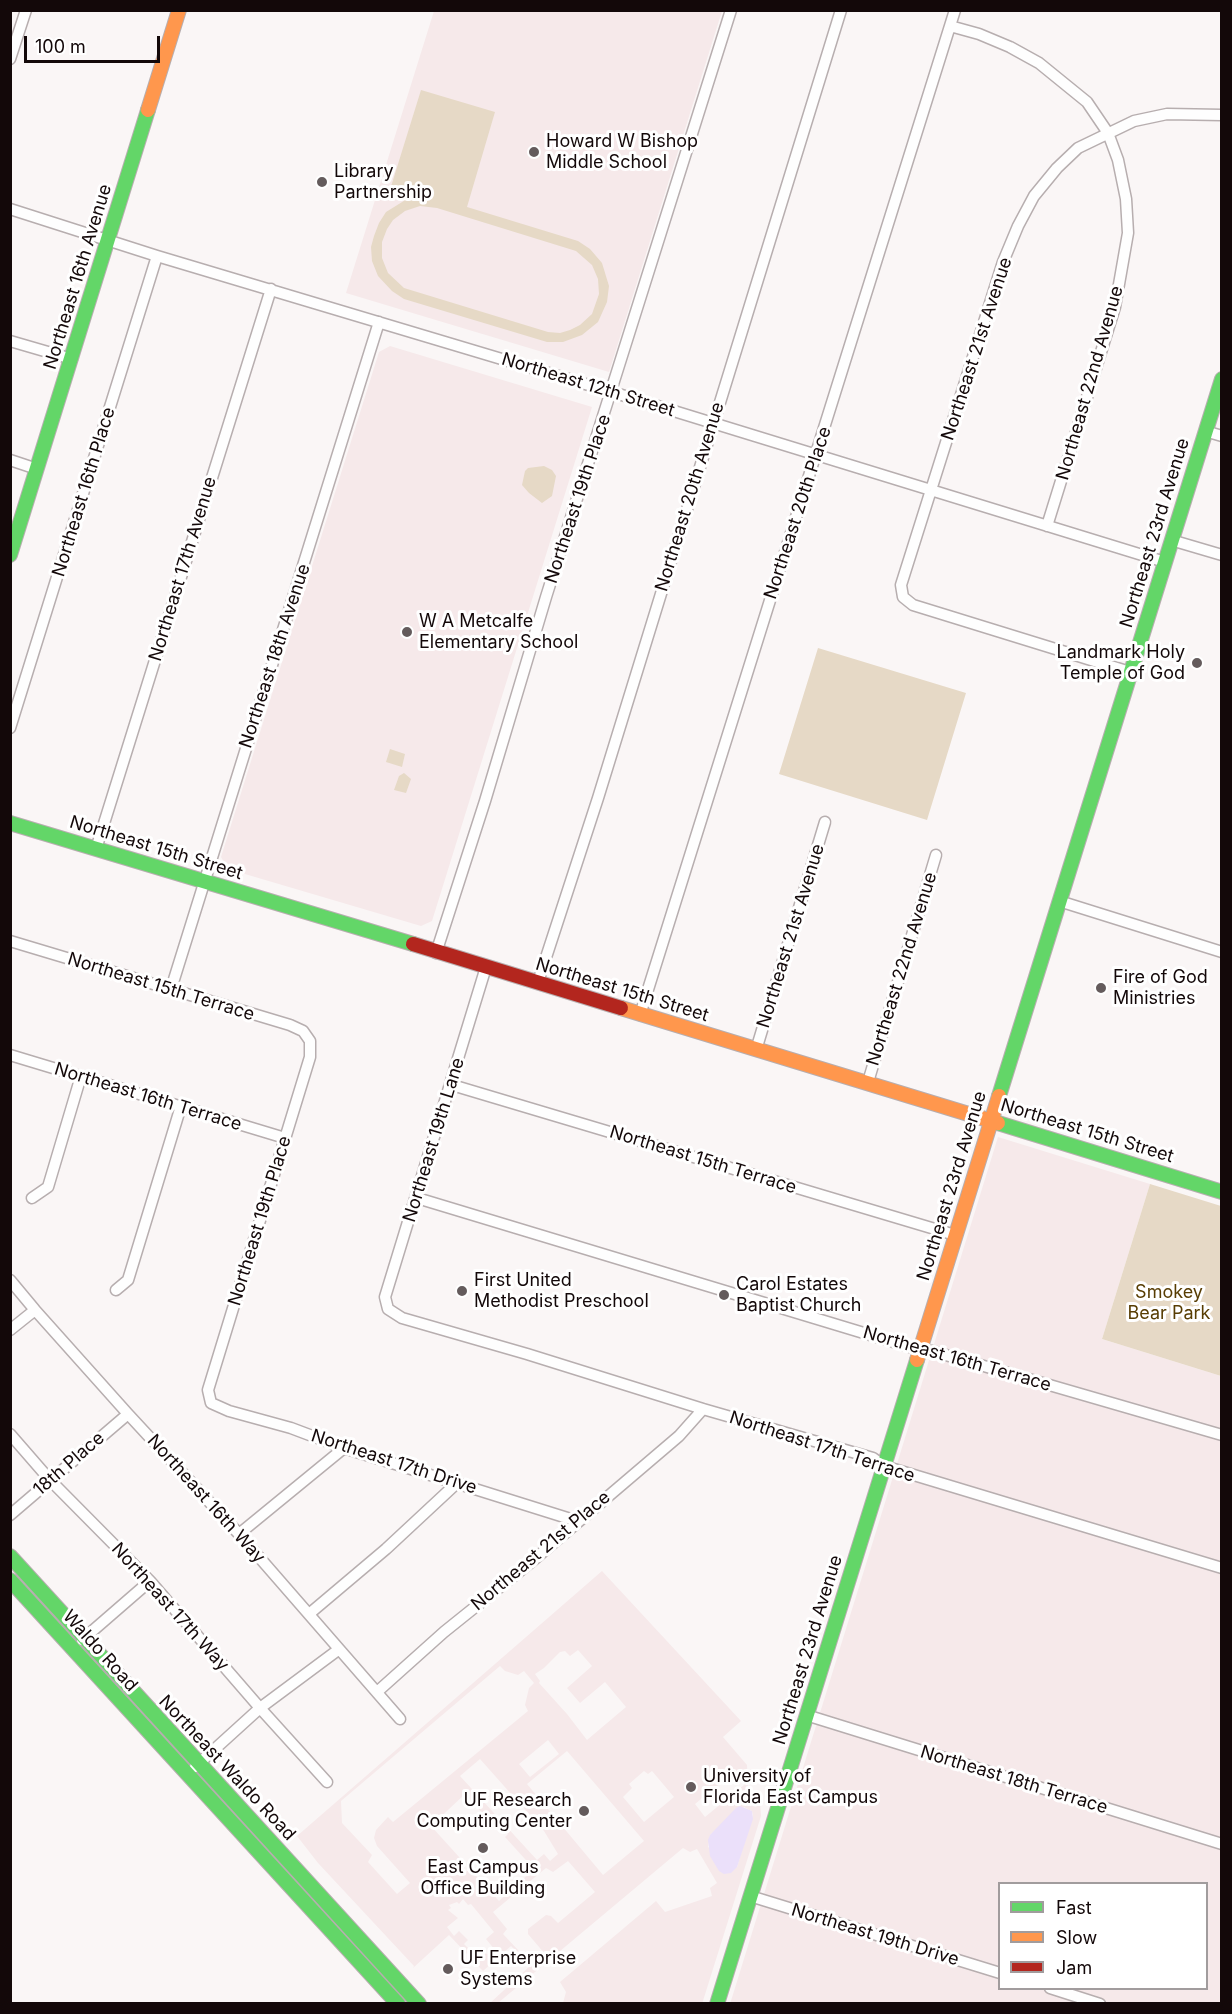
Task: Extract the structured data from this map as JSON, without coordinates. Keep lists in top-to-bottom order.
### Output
{
  "streets": {
    "main road": [
      "Northeast 16th Avenue",
      "Northeast 23rd Avenue",
      "Northeast 15th Street",
      "Waldo Road",
      "Northeast Waldo Road"
    ],
    "street": [
      "Northeast 21st Avenue",
      "Northeast 22nd Avenue",
      "Northeast 12th Street",
      "Northeast 16th Place",
      "Northeast 20th Avenue",
      "Northeast 19th Place",
      "Northeast 20th Place",
      "Northeast 17th Avenue",
      "Northeast 18th Avenue",
      "Northeast 15th Terrace",
      "Northeast 16th Terrace",
      "Northeast 19th Lane",
      "Northeast 17th Terrace",
      "Northeast 17th Drive",
      "18th Place",
      "Northeast 16th Way",
      "Northeast 21st Place",
      "Northeast 17th Way",
      "Northeast 18th Terrace",
      "Northeast 19th Drive"
    ]
  },
  "crossings": [
    ["Northeast 16th Avenue", "Northeast 12th Street"],
    ["Northeast 21st Avenue", "Northeast 22nd Avenue"],
    ["Northeast 21st Avenue", "Northeast 12th Street"],
    ["Northeast 21st Avenue", "Northeast 23rd Avenue"],
    ["Northeast 21st Avenue", "Northeast 15th Street"],
    ["Northeast 22nd Avenue", "Northeast 12th Street"],
    ["Northeast 22nd Avenue", "Northeast 20th Place"],
    ["Northeast 22nd Avenue", "Northeast 15th Street"],
    ["Northeast 12th Street", "Northeast 16th Place"],
    ["Northeast 12th Street", "Northeast 20th Avenue"],
    ["Northeast 12th Street", "Northeast 19th Place"],
    ["Northeast 12th Street", "Northeast 20th Place"],
    ["Northeast 12th Street", "Northeast 23rd Avenue"],
    ["Northeast 12th Street", "Northeast 17th Avenue"],
    ["Northeast 12th Street", "Northeast 18th Avenue"],
    ["Northeast 20th Avenue", "Northeast 15th Street"],
    ["Northeast 19th Place", "Northeast 15th Street"],
    ["Northeast 19th Place", "Northeast 15th Terrace"],
    ["Northeast 19th Place", "Northeast 16th Terrace"],
    ["Northeast 19th Place", "Northeast 17th Drive"],
    ["Northeast 20th Place", "Northeast 15th Street"],
    ["Northeast 23rd Avenue", "Northeast 15th Street"],
    ["Northeast 23rd Avenue", "Northeast 15th Terrace"],
    ["Northeast 23rd Avenue", "Northeast 16th Terrace"],
    ["Northeast 23rd Avenue", "Northeast 17th Terrace"],
    ["Northeast 23rd Avenue", "Northeast 18th Terrace"],
    ["Northeast 23rd Avenue", "Northeast 19th Drive"],
    ["Northeast 17th Avenue", "Northeast 15th Street"],
    ["Northeast 18th Avenue", "Northeast 15th Street"],
    ["Northeast 18th Avenue", "Northeast 15th Terrace"],
    ["Northeast 15th Street", "Northeast 19th Lane"],
    ["Northeast 15th Terrace", "Northeast 19th Lane"],
    ["Northeast 16th Terrace", "Northeast 19th Lane"],
    ["Northeast 19th Lane", "Northeast 17th Terrace"],
    ["Northeast 17th Terrace", "Northeast 21st Place"],
    ["Northeast 17th Drive", "Northeast 21st Place"],
    ["18th Place", "Northeast 16th Way"],
    ["18th Place", "Northeast 17th Way"],
    ["Northeast 16th Way", "Northeast 21st Place"],
    ["Waldo Road", "Northeast Waldo Road"]
  ],
  "parks": ["Smokey Bear Park"],
  "places": [
    "Howard W Bishop Middle School",
    "Library Partnership",
    "W A Metcalfe Elementary School",
    "Landmark Holy Temple of God",
    "Fire of God Ministries",
    "First United Methodist Preschool",
    "Carol Estates Baptist Church",
    "University of Florida East Campus",
    "UF Research Computing Center",
    "East Campus Office Building",
    "UF Enterprise Systems"
  ],
  "legend": ["Fast", "Slow", "Jam"],
  "scale_bar": "100 m"
}
